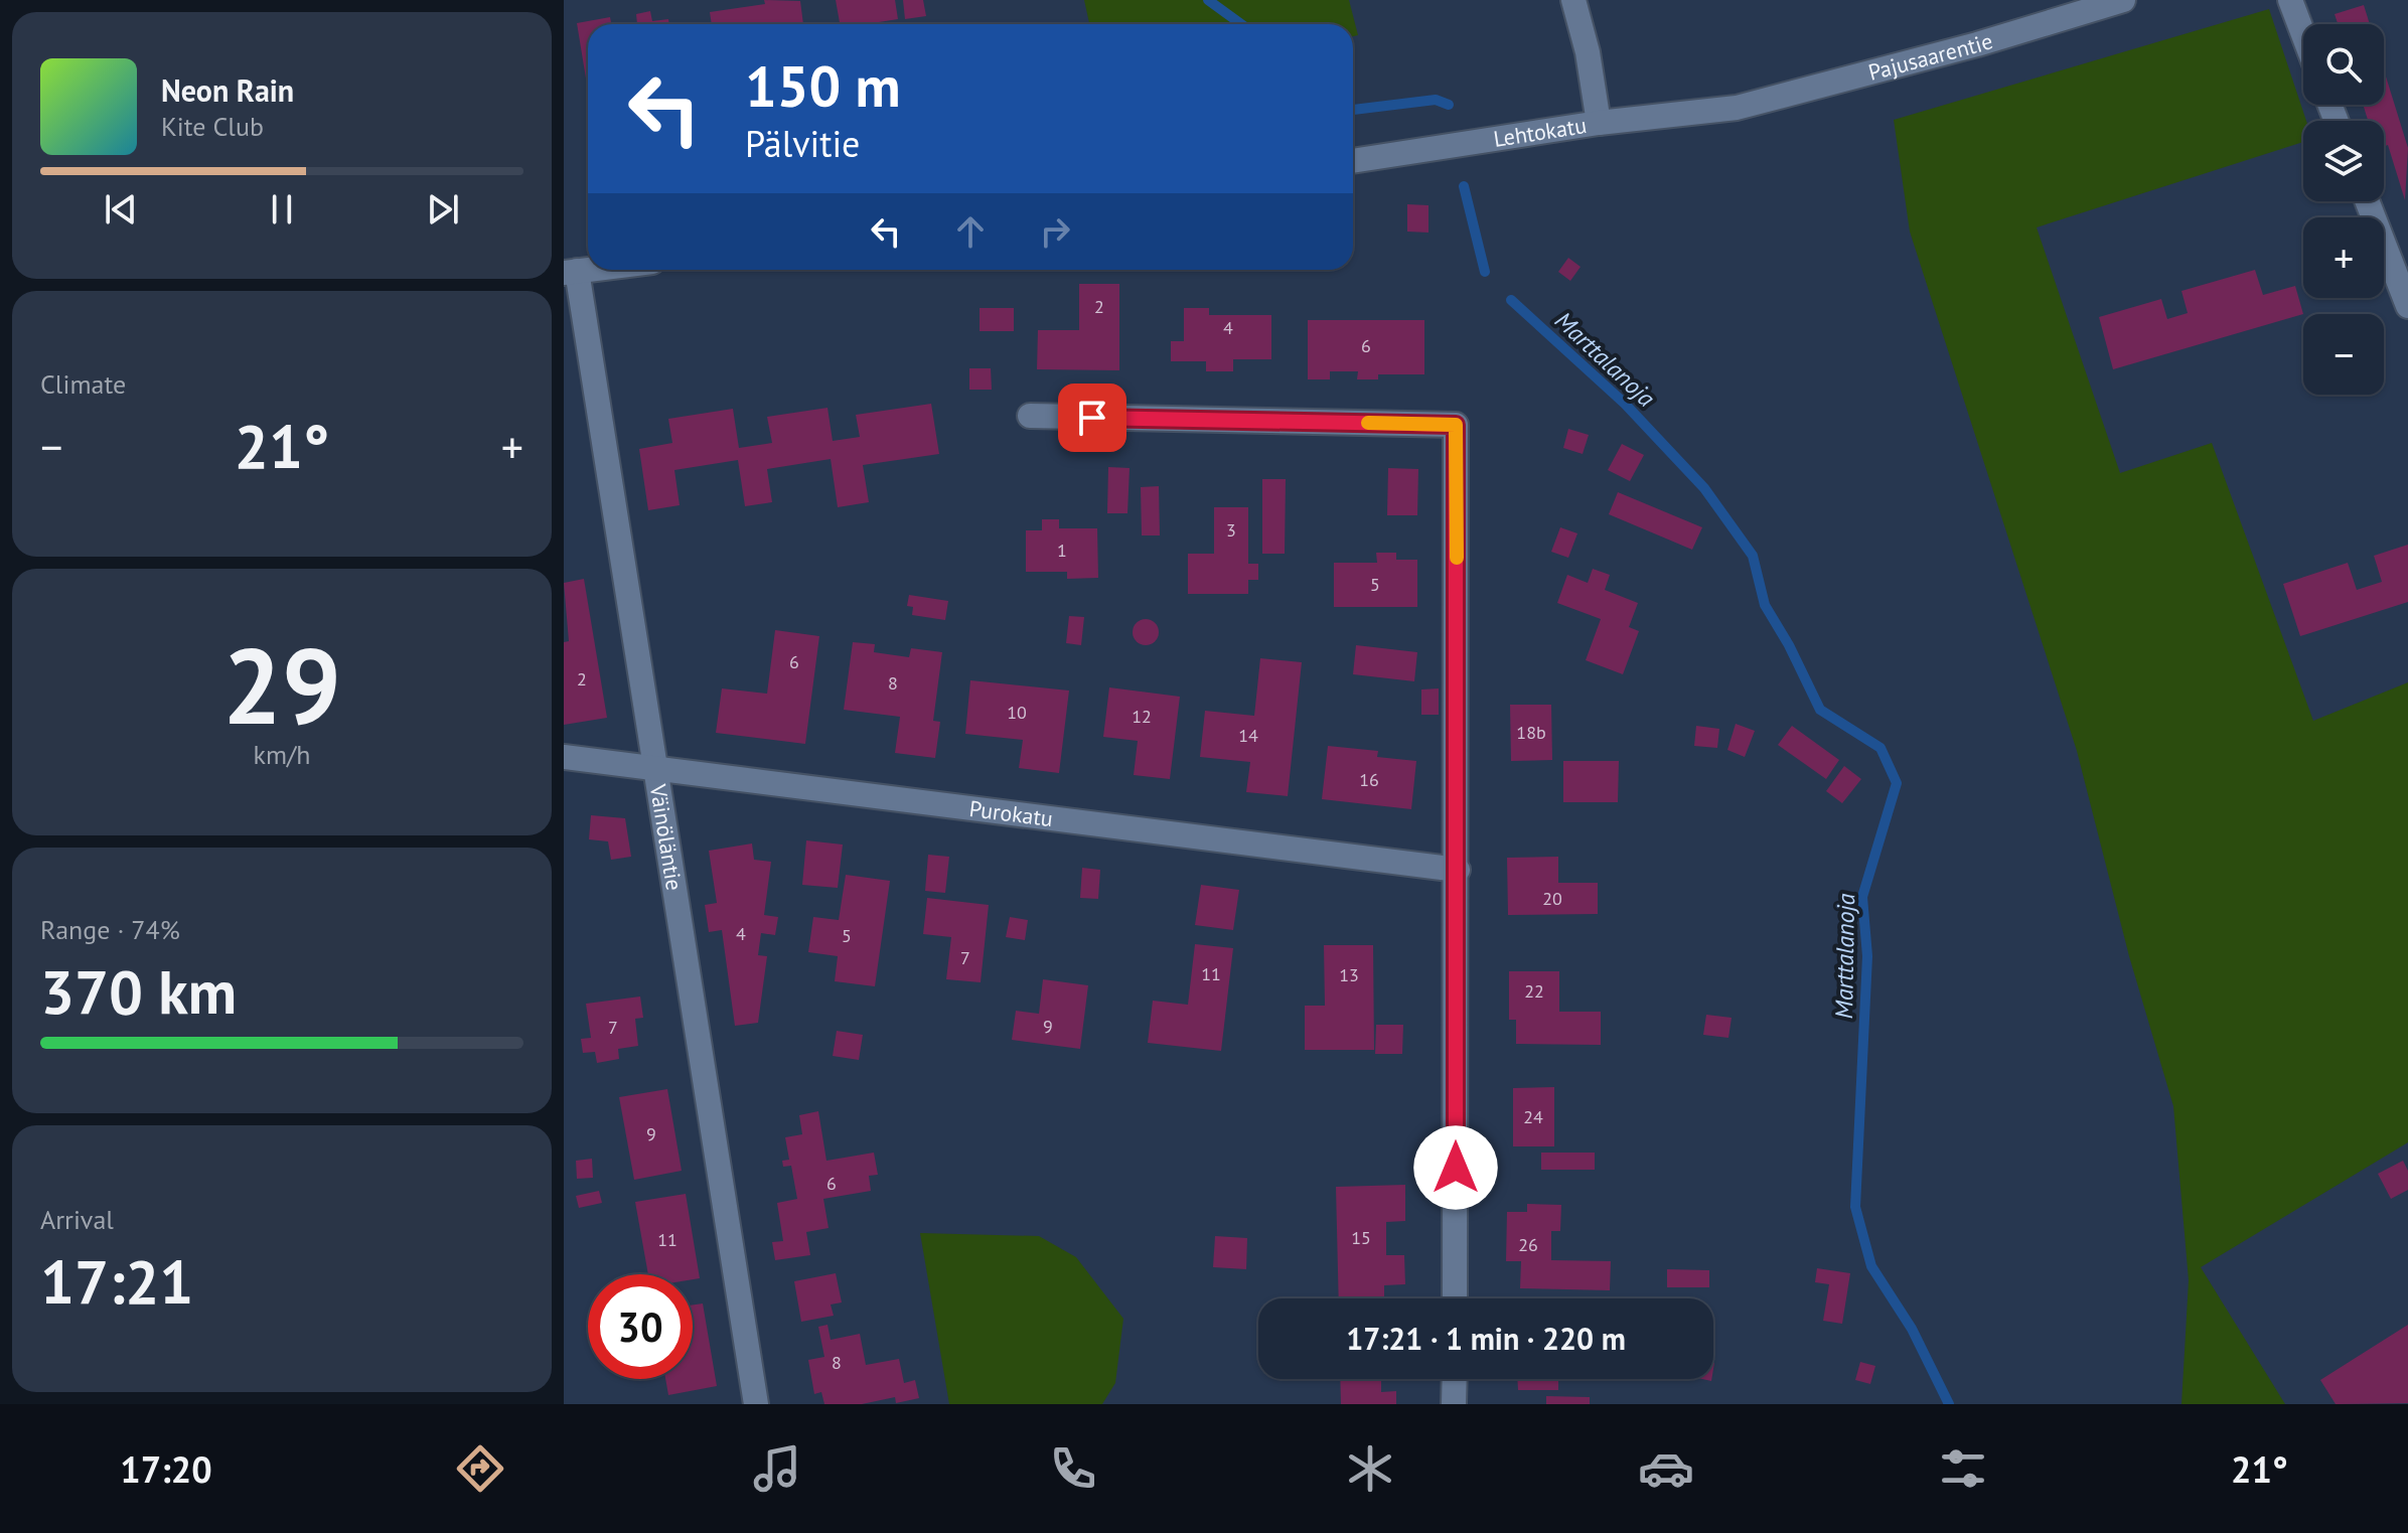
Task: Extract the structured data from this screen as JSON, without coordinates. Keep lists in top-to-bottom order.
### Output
{
  "streets": {
    "street": [
      "Pajusaarentie",
      "Lehtokatu",
      "Purokatu",
      "Väinöläntie"
    ]
  },
  "crossings": [
    ["Pajusaarentie", "Lehtokatu"],
    ["Purokatu", "Väinöläntie"]
  ],
  "water": ["Marttalanoja"],
  "house_numbers": [
    "2",
    "4",
    "6",
    "3",
    "1",
    "5",
    "6",
    "2",
    "8",
    "10",
    "12",
    "18b",
    "14",
    "16",
    "20",
    "4",
    "5",
    "7",
    "11",
    "13",
    "22",
    "9",
    "7",
    "24",
    "9",
    "6",
    "15",
    "11",
    "26",
    "8"
  ],
  "page": {
    "map_buttons": ["+", "−"],
    "turn": ["150 m", "Pälvitie"],
    "song": ["Neon Rain", "Kite Club"],
    "tile": [
      "Climate",
      ["29", "km/h"],
      ["Range · 74%", "370 km"],
      ["Arrival", "17:21"]
    ],
    "heat": ["−", "21°", "+"],
    "limit": "30",
    "trip": "17:21 · 1 min · 220 m",
    "tabs": ["17:20", "21°"]
  }
}
